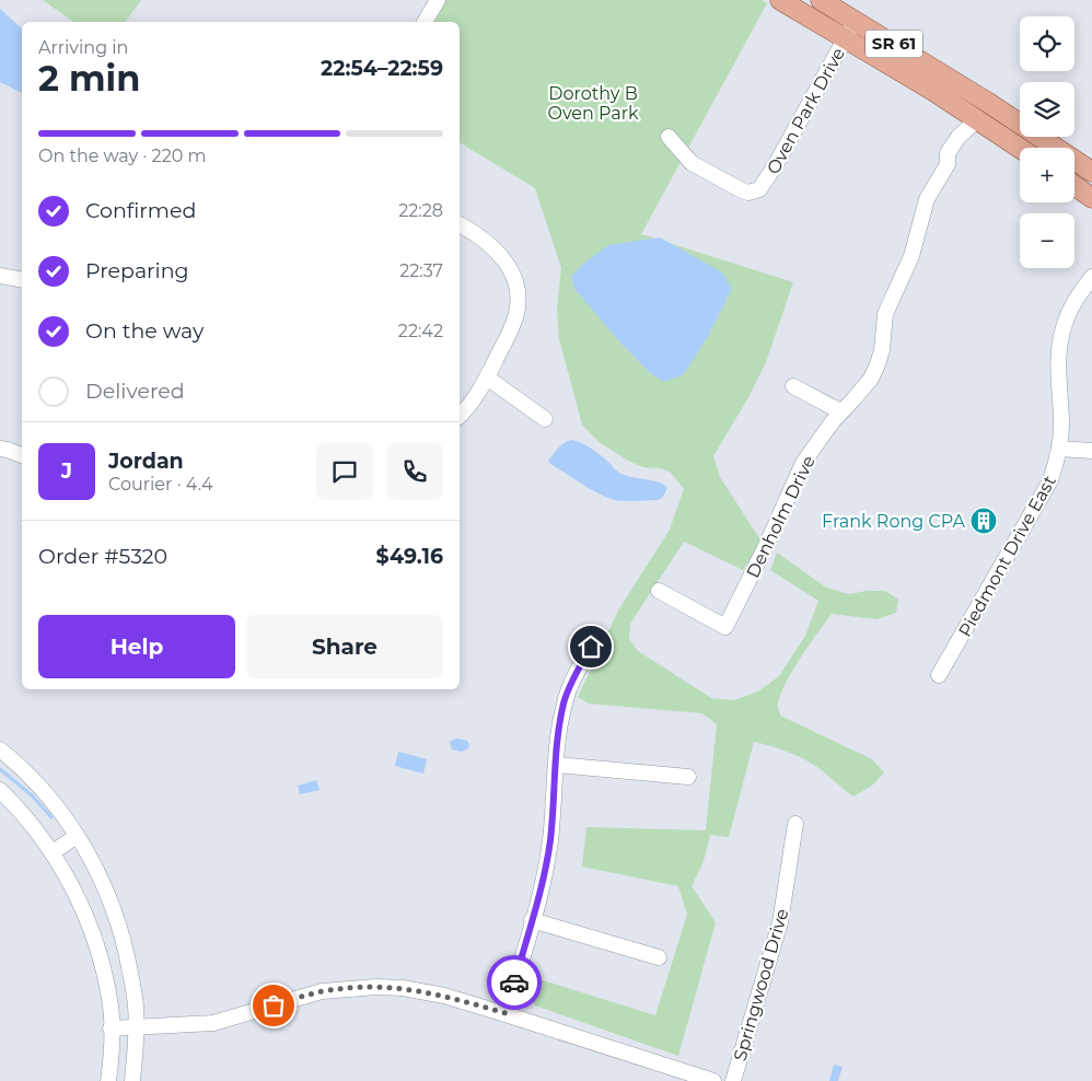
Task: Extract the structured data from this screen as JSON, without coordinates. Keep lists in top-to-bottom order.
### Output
{
  "streets": {
    "main road": ["SR 61"],
    "street": [
      "Oven Park Drive",
      "Denholm Drive",
      "Piedmont Drive East",
      "Springwood Drive"
    ]
  },
  "crossings": [
    ["SR 61", "Oven Park Drive"],
    ["SR 61", "Denholm Drive"]
  ],
  "parks": ["Dorothy B Oven Park"],
  "places": {
    "building": ["Frank Rong CPA"]
  },
  "page": {
    "map_buttons": ["+", "−"],
    "heading": ["2 min", "Arriving in", "22:54–22:59"],
    "panel": [
      "Jordan",
      "Courier · 4.4",
      "Order #5320",
      "$49.16"
    ],
    "bar": "On the way · 220 m",
    "list": [
      ["Confirmed", "22:28"],
      ["Preparing", "22:37"],
      ["On the way", "22:42"],
      "Delivered"
    ],
    "round": "J",
    "buttons": ["Help", "Share"]
  }
}
